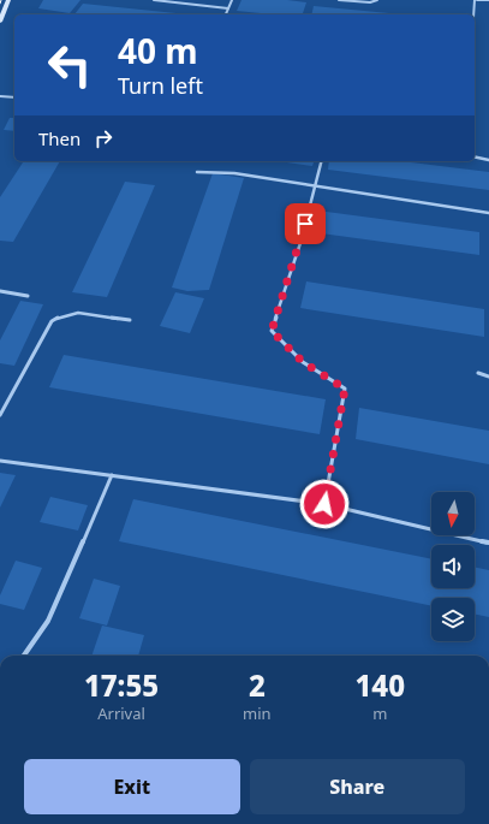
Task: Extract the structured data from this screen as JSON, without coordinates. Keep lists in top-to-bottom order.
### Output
{
  "north": "bottom",
  "page": {
    "turn": ["40 m", "Turn left"],
    "then": "Then",
    "eta": [
      "17:55",
      "Arrival",
      "2",
      "min",
      "140",
      "m"
    ],
    "buttons": ["Exit", "Share"]
  }
}
